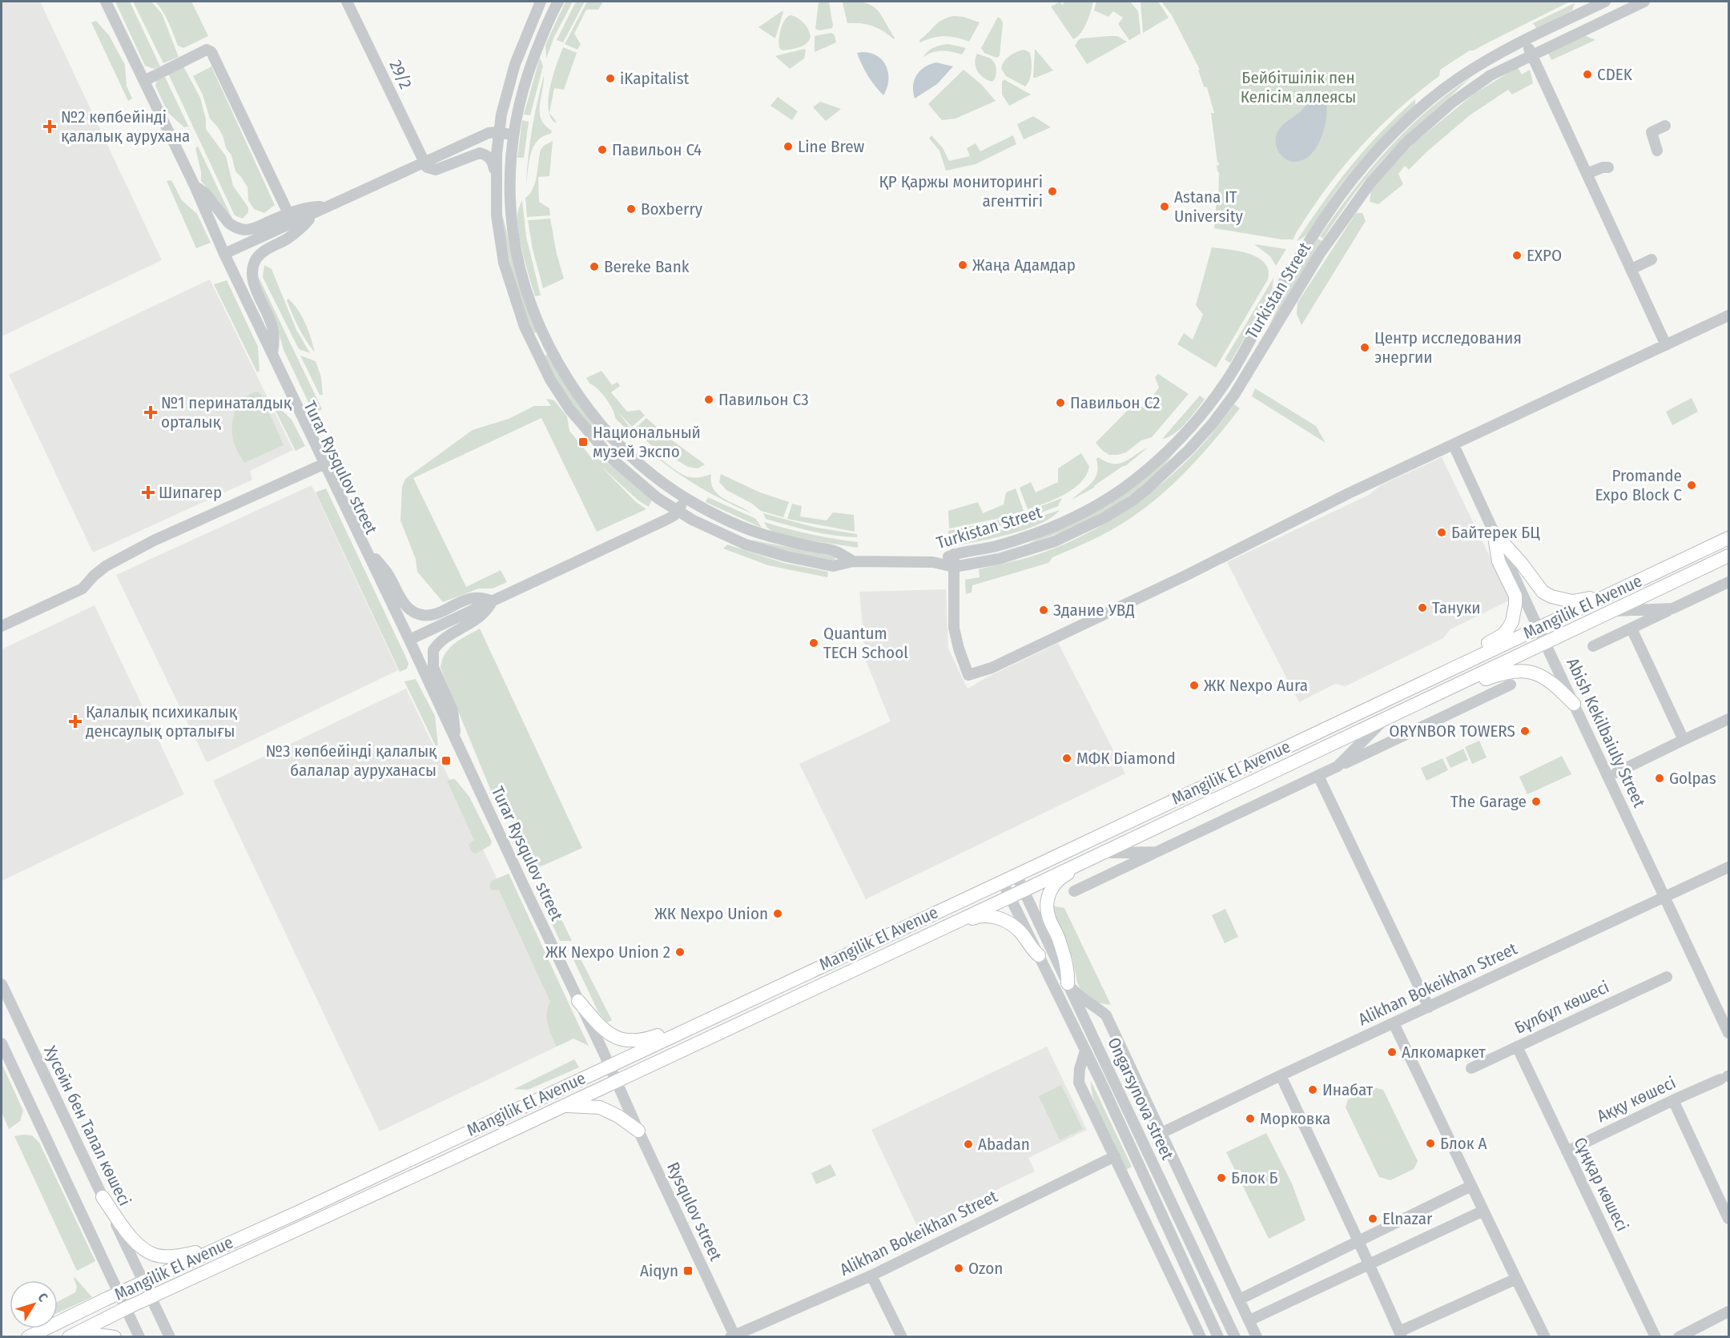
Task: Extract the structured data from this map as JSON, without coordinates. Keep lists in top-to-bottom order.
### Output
{
  "streets": {
    "main road": ["Mangilik El Avenue"],
    "street": [
      "29/2",
      "Turkistan Street",
      "Turar Rysqulov street",
      "Abish Kekilbaiuly Street",
      "Alikhan Bokeikhan Street",
      "Бұлбұл көшесі",
      "Ongarsynova street",
      "Аққу көшесі",
      "Хусейн бен Талал көшесі",
      "Сұңқар көшесі",
      "Rysqulov street"
    ]
  },
  "crossings": [
    ["Turar Rysqulov street", "Mangilik El Avenue"],
    ["Turar Rysqulov street", "Rysqulov street"],
    ["Mangilik El Avenue", "Abish Kekilbaiuly Street"],
    ["Mangilik El Avenue", "Ongarsynova street"],
    ["Mangilik El Avenue", "Хусейн бен Талал көшесі"],
    ["Mangilik El Avenue", "Rysqulov street"],
    ["Abish Kekilbaiuly Street", "Alikhan Bokeikhan Street"],
    ["Alikhan Bokeikhan Street", "Rysqulov street"],
    ["Бұлбұл көшесі", "Сұңқар көшесі"],
    ["Аққу көшесі", "Сұңқар көшесі"]
  ],
  "parks": ["Бейбітшілік пен Келісім аллеясы"],
  "places": {
    "other": [
      "CDEK",
      "iKapitalist",
      "Line Brew",
      "Павильон С4",
      "ҚР Қаржы мониторингі агенттігі",
      "Astana IT University",
      "Boxberry",
      "EXPO",
      "Жаңа Адамдар",
      "Bereke Bank",
      "Центр исследования энергии",
      "Павильон С3",
      "Павильон С2",
      "Promande Expo Block C",
      "Байтерек БЦ",
      "Тануки",
      "Здание УВД",
      "Quantum TECH School",
      "ЖК Nexpo Aura",
      "ORYNBOR TOWERS",
      "МФК Diamond",
      "Golpas",
      "The Garage",
      "ЖК Nexpo Union",
      "ЖК Nexpo Union 2",
      "Алкомаркет",
      "Инабат",
      "Морковка",
      "Блок А",
      "Abadan",
      "Блок Б",
      "Elnazar",
      "Ozon"
    ],
    "health": [
      "№2 көпбейінді қалалық аурухана",
      "№1 перинаталдық орталық",
      "Шипагер",
      "Қалалық психикалық денсаулық орталығы"
    ],
    "transit": ["Национальный музей Экспо", "№3 көпбейінді қалалық балалар ауруханасы", "Aiqyn"]
  },
  "north": "top right"
}
